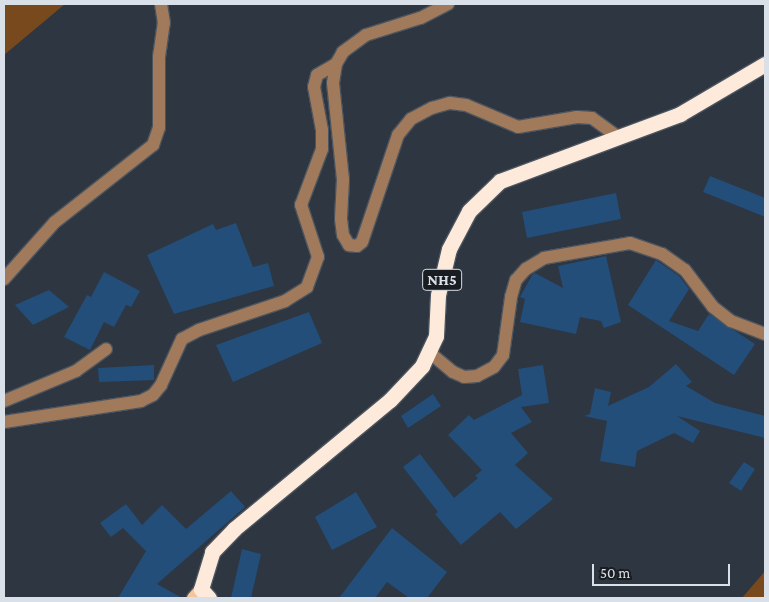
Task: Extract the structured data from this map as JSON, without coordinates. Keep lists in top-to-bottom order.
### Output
{
  "streets": {
    "highway": ["NH5"]
  },
  "scale_bar": "50 m"
}
